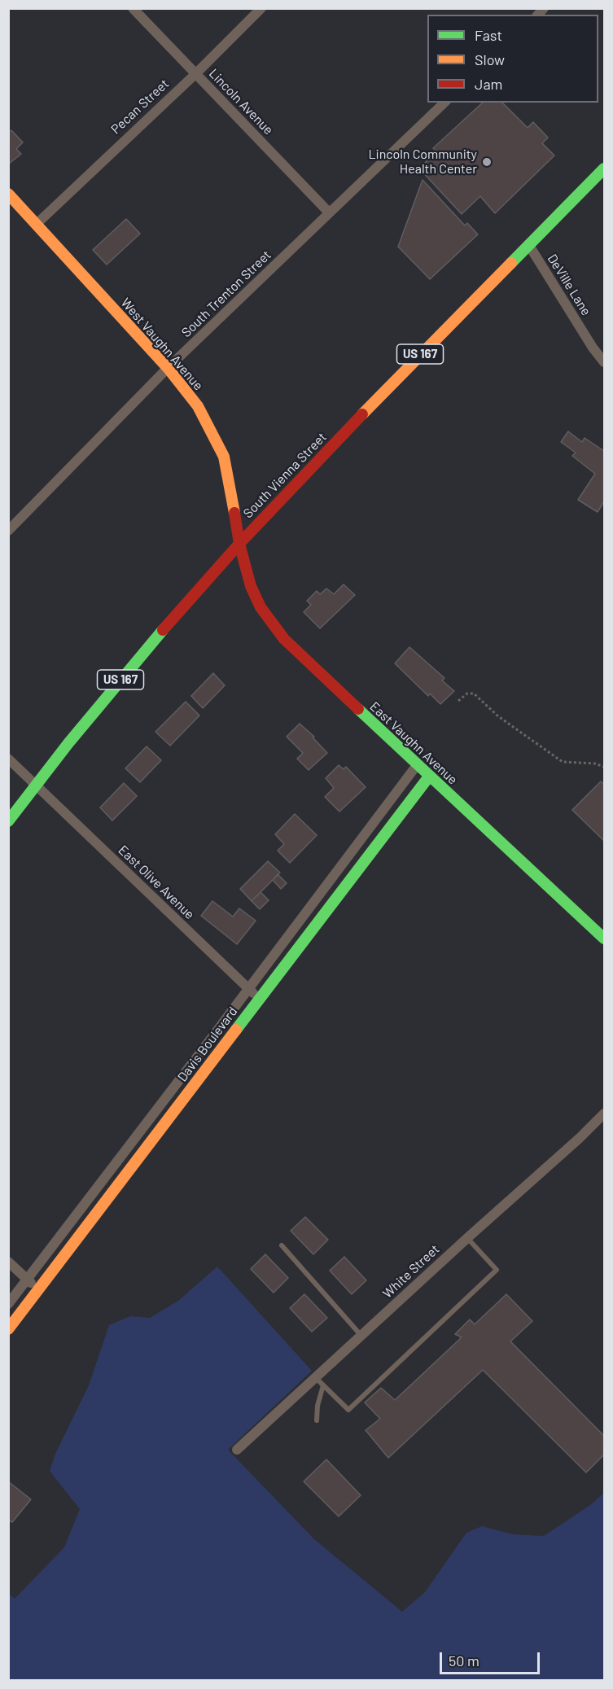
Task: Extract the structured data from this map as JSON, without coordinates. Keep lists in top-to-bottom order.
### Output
{
  "streets": {
    "main road": [
      "West Vaughn Avenue",
      "US 167",
      "South Vienna Street",
      "East Vaughn Avenue",
      "Davis Boulevard"
    ],
    "street": [
      "Lincoln Avenue",
      "Pecan Street",
      "DeVille Lane",
      "South Trenton Street",
      "East Olive Avenue",
      "White Street"
    ]
  },
  "crossings": [
    ["Lincoln Avenue", "Pecan Street"],
    ["Lincoln Avenue", "South Trenton Street"],
    ["Pecan Street", "West Vaughn Avenue"],
    ["DeVille Lane", "South Vienna Street"],
    ["South Trenton Street", "West Vaughn Avenue"],
    ["West Vaughn Avenue", "South Vienna Street"],
    ["West Vaughn Avenue", "East Vaughn Avenue"],
    ["South Vienna Street", "East Vaughn Avenue"],
    ["South Vienna Street", "East Olive Avenue"],
    ["East Vaughn Avenue", "Davis Boulevard"],
    ["East Olive Avenue", "Davis Boulevard"]
  ],
  "places": ["Lincoln Community Health Center"],
  "legend": ["Fast", "Slow", "Jam"],
  "scale_bar": "50 m"
}
